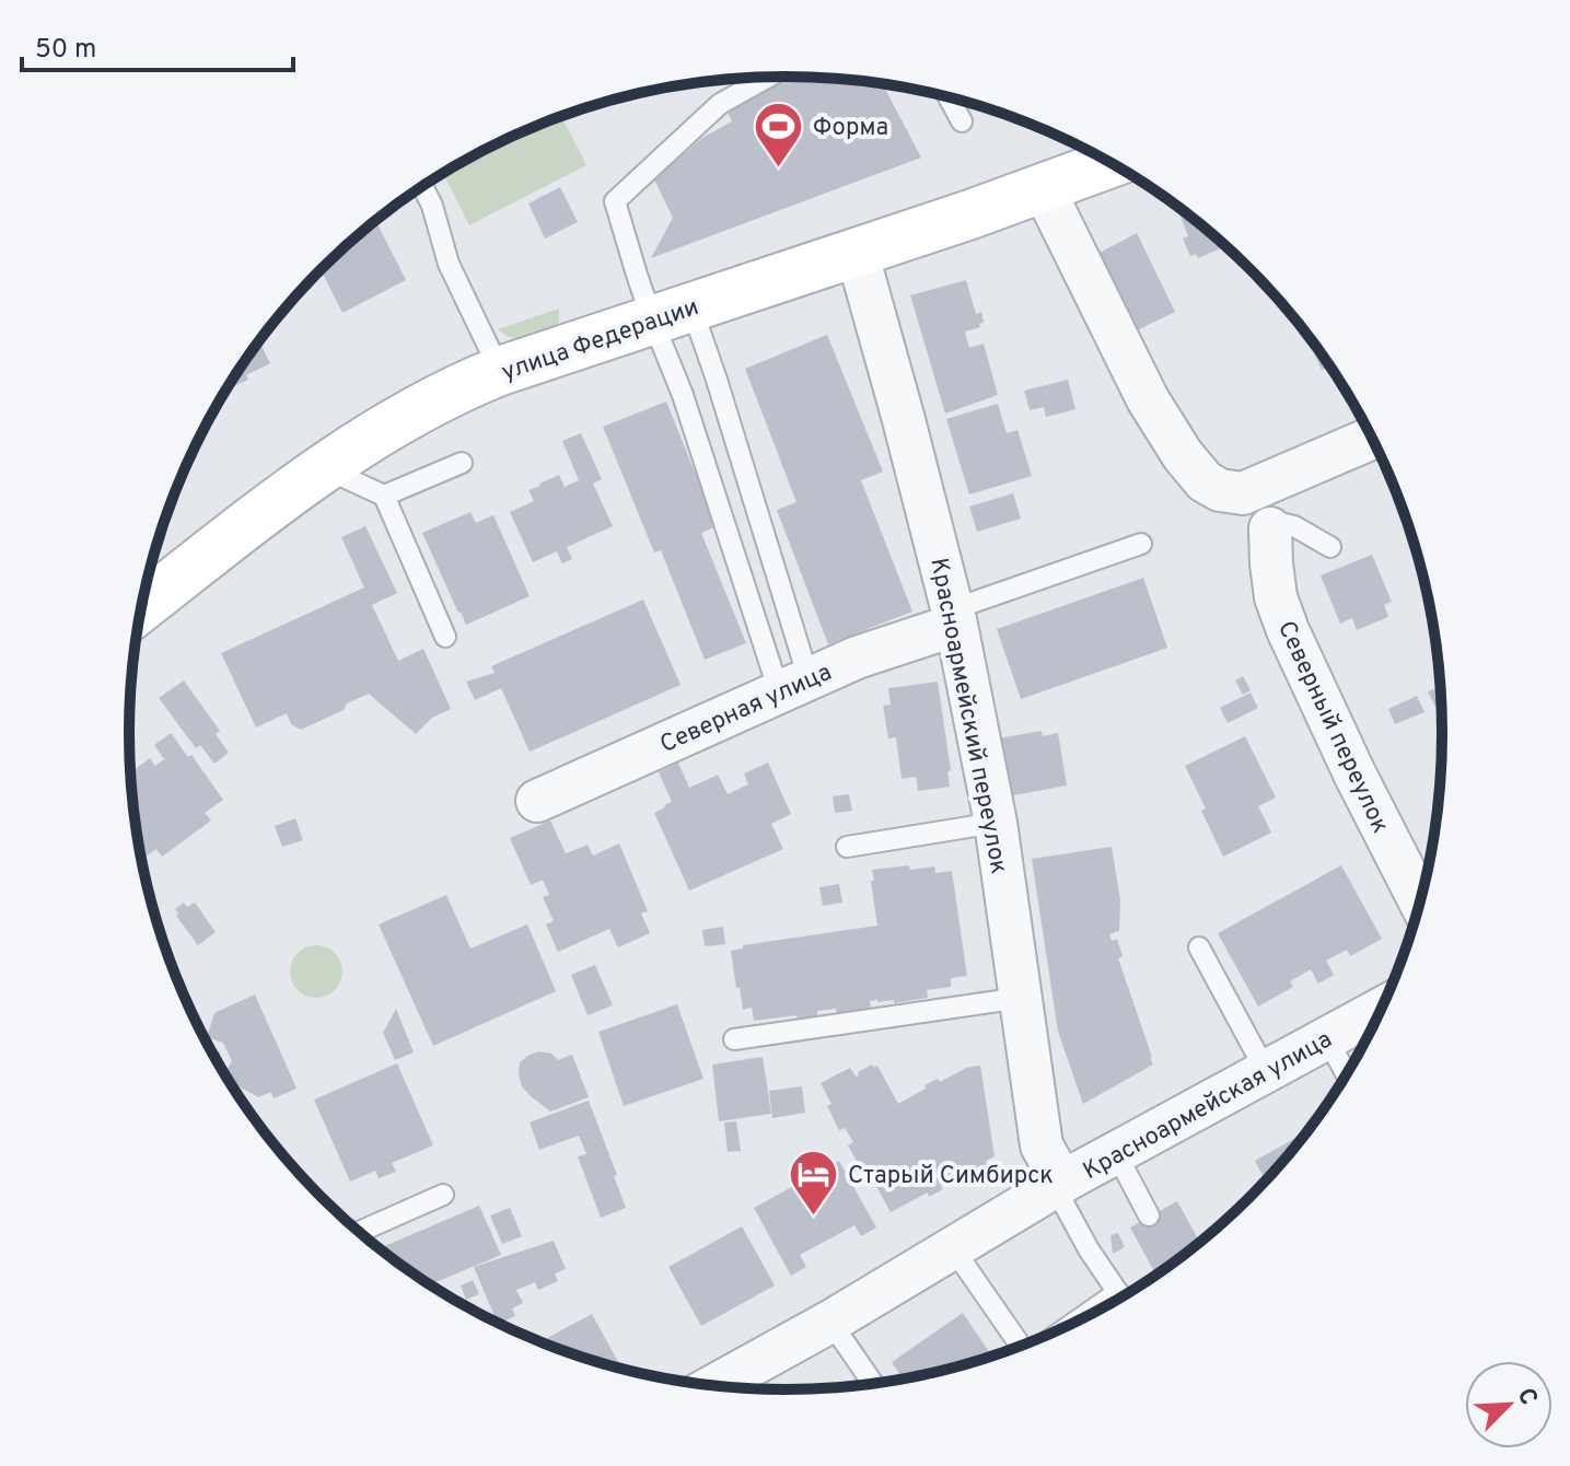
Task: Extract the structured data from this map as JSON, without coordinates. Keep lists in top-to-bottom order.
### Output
{
  "streets": {
    "main road": ["улица Федерации"],
    "street": [
      "Северная улица",
      "Красноармейский переулок",
      "Северный переулок",
      "Красноармейская улица"
    ]
  },
  "crossings": [
    ["улица Федерации", "Красноармейский переулок"],
    ["Северная улица", "Красноармейский переулок"],
    ["Красноармейский переулок", "Красноармейская улица"]
  ],
  "places": {
    "sports": ["Форма"],
    "hotel": ["Старый Симбирск"]
  },
  "scale_bar": "50 m",
  "north": "top right"
}
